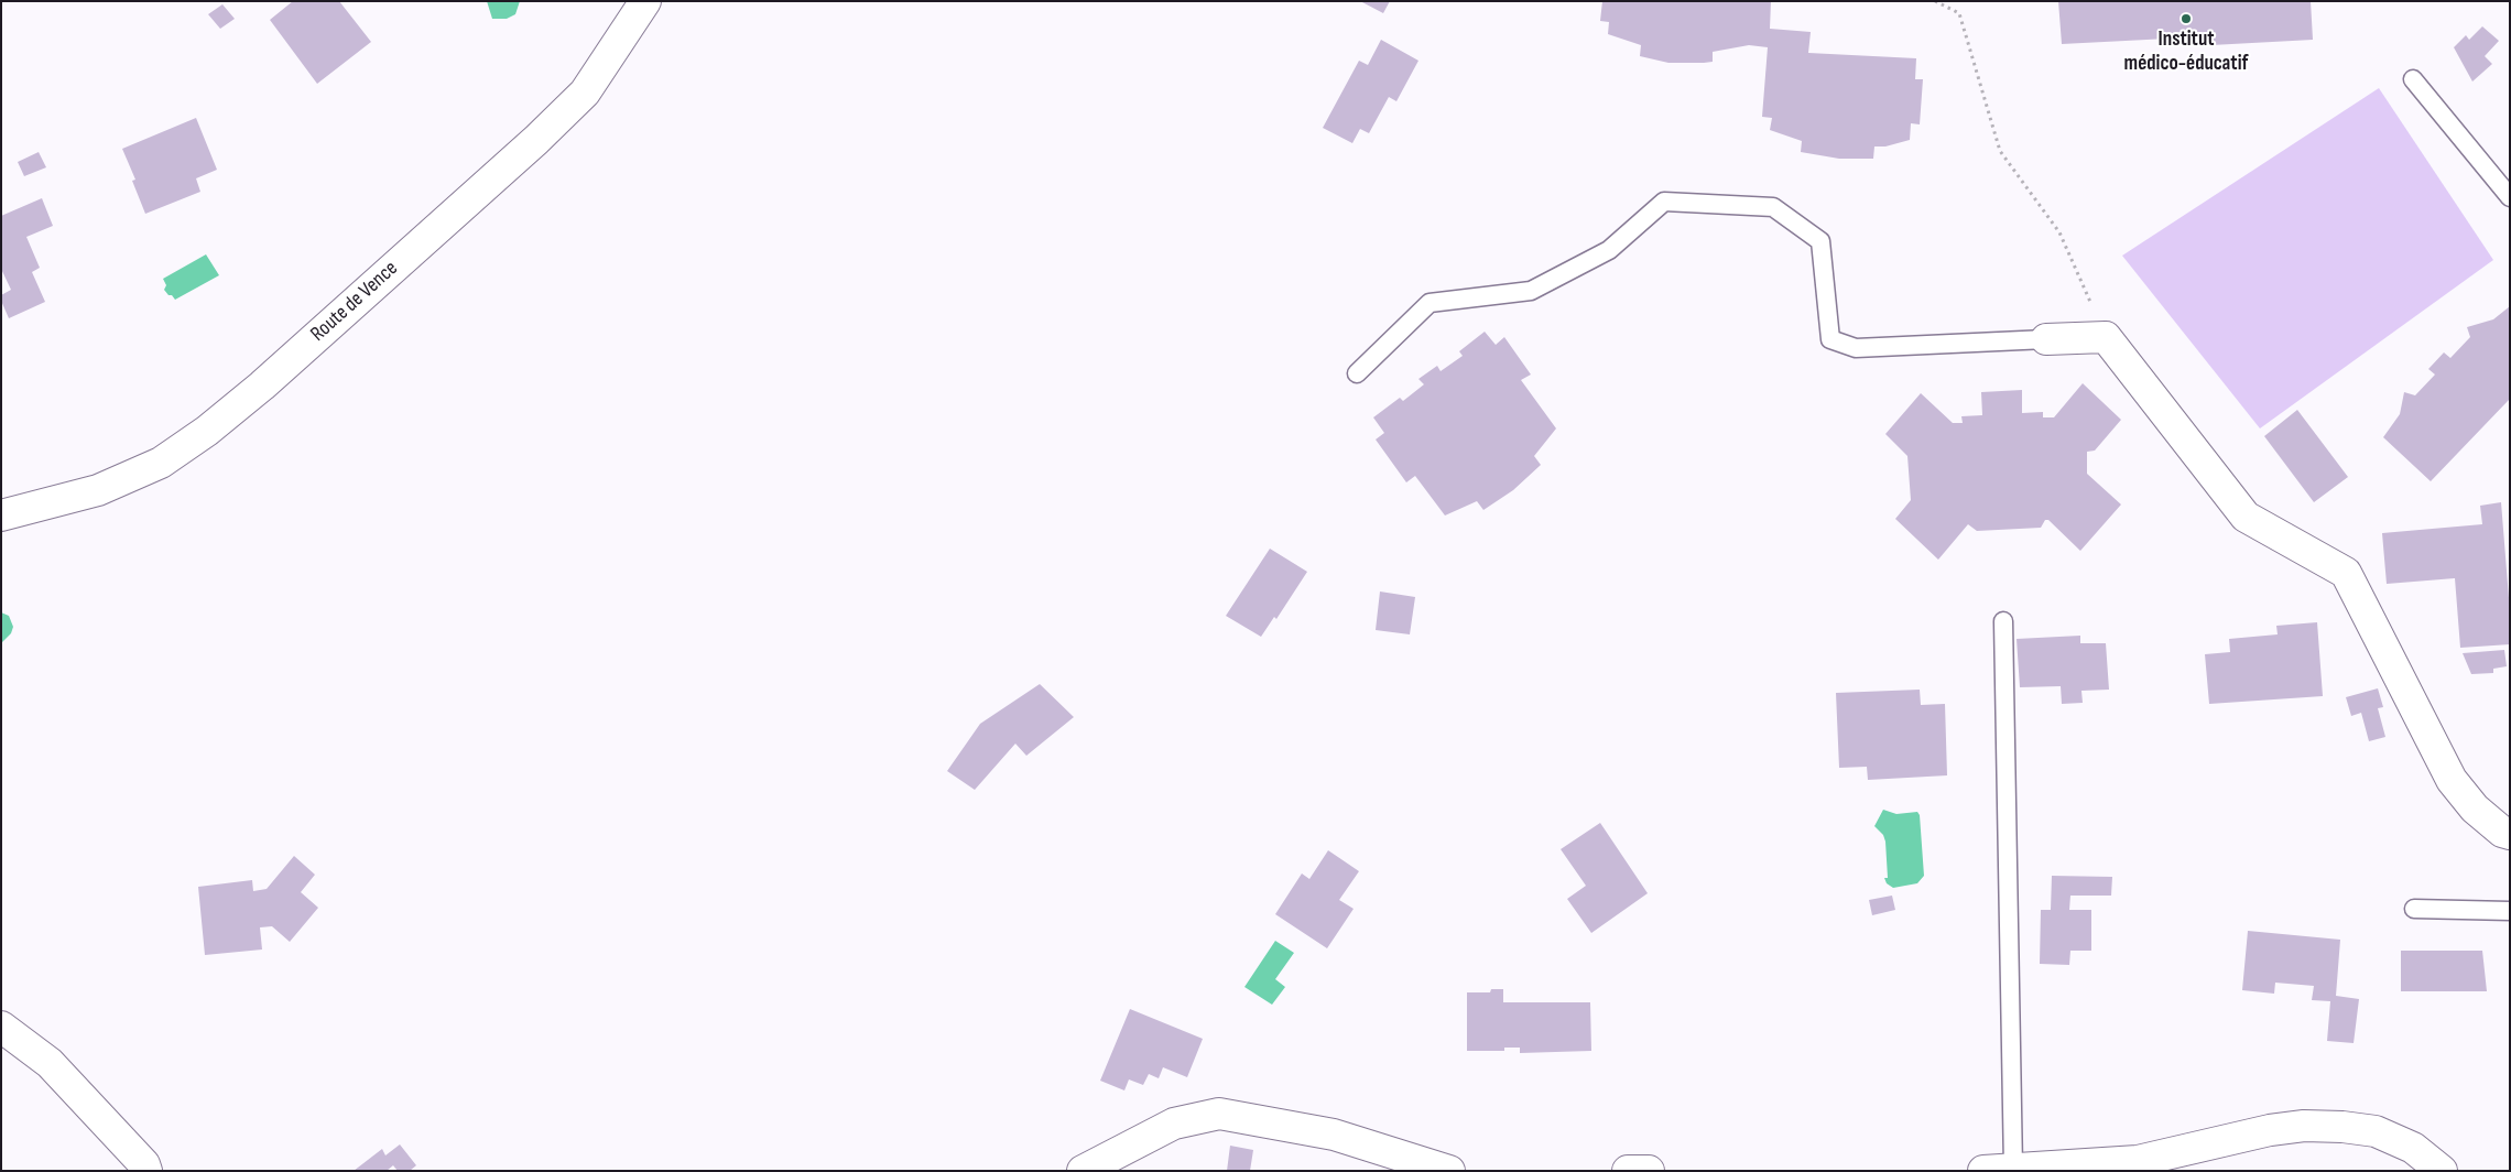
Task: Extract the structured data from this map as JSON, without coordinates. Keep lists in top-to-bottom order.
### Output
{
  "streets": {
    "street": ["Route de Vence"]
  },
  "places": ["Institut médico-éducatif"]
}
